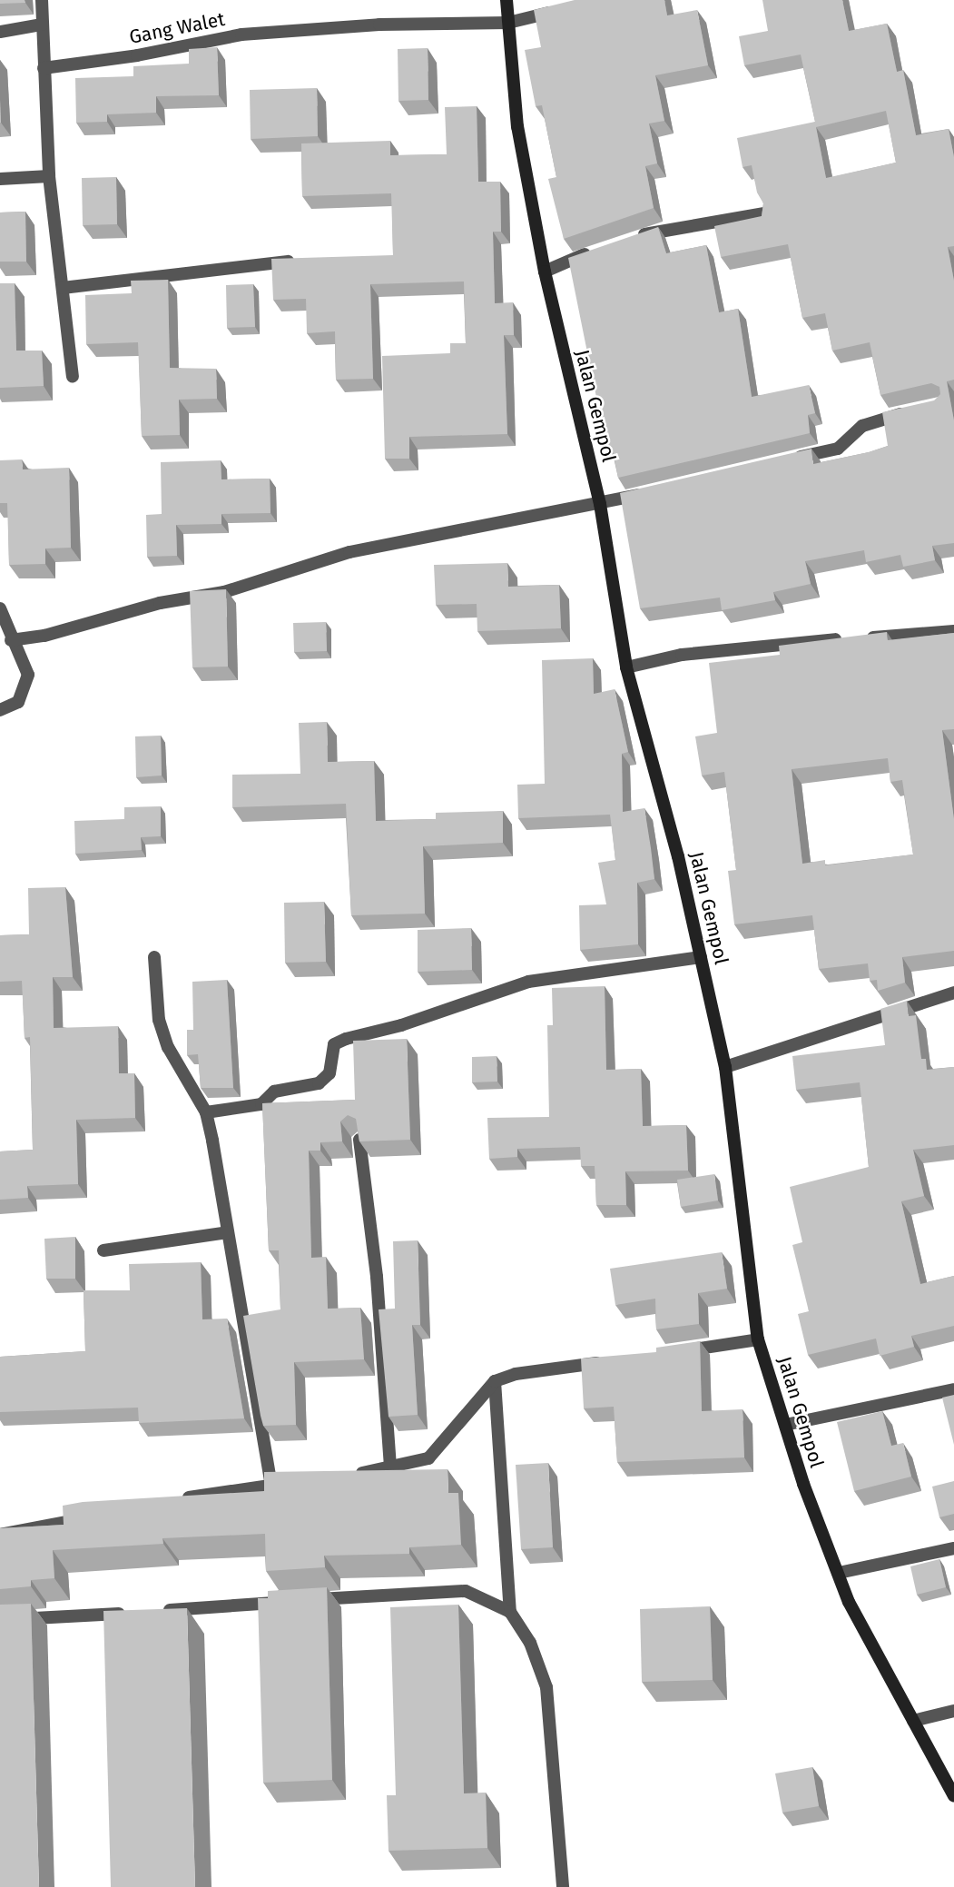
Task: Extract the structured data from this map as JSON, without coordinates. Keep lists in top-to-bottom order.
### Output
{
  "streets": {
    "main road": ["Jalan Gempol"],
    "street": ["Gang Walet"]
  },
  "crossings": [
    ["Gang Walet", "Jalan Gempol"]
  ]
}
